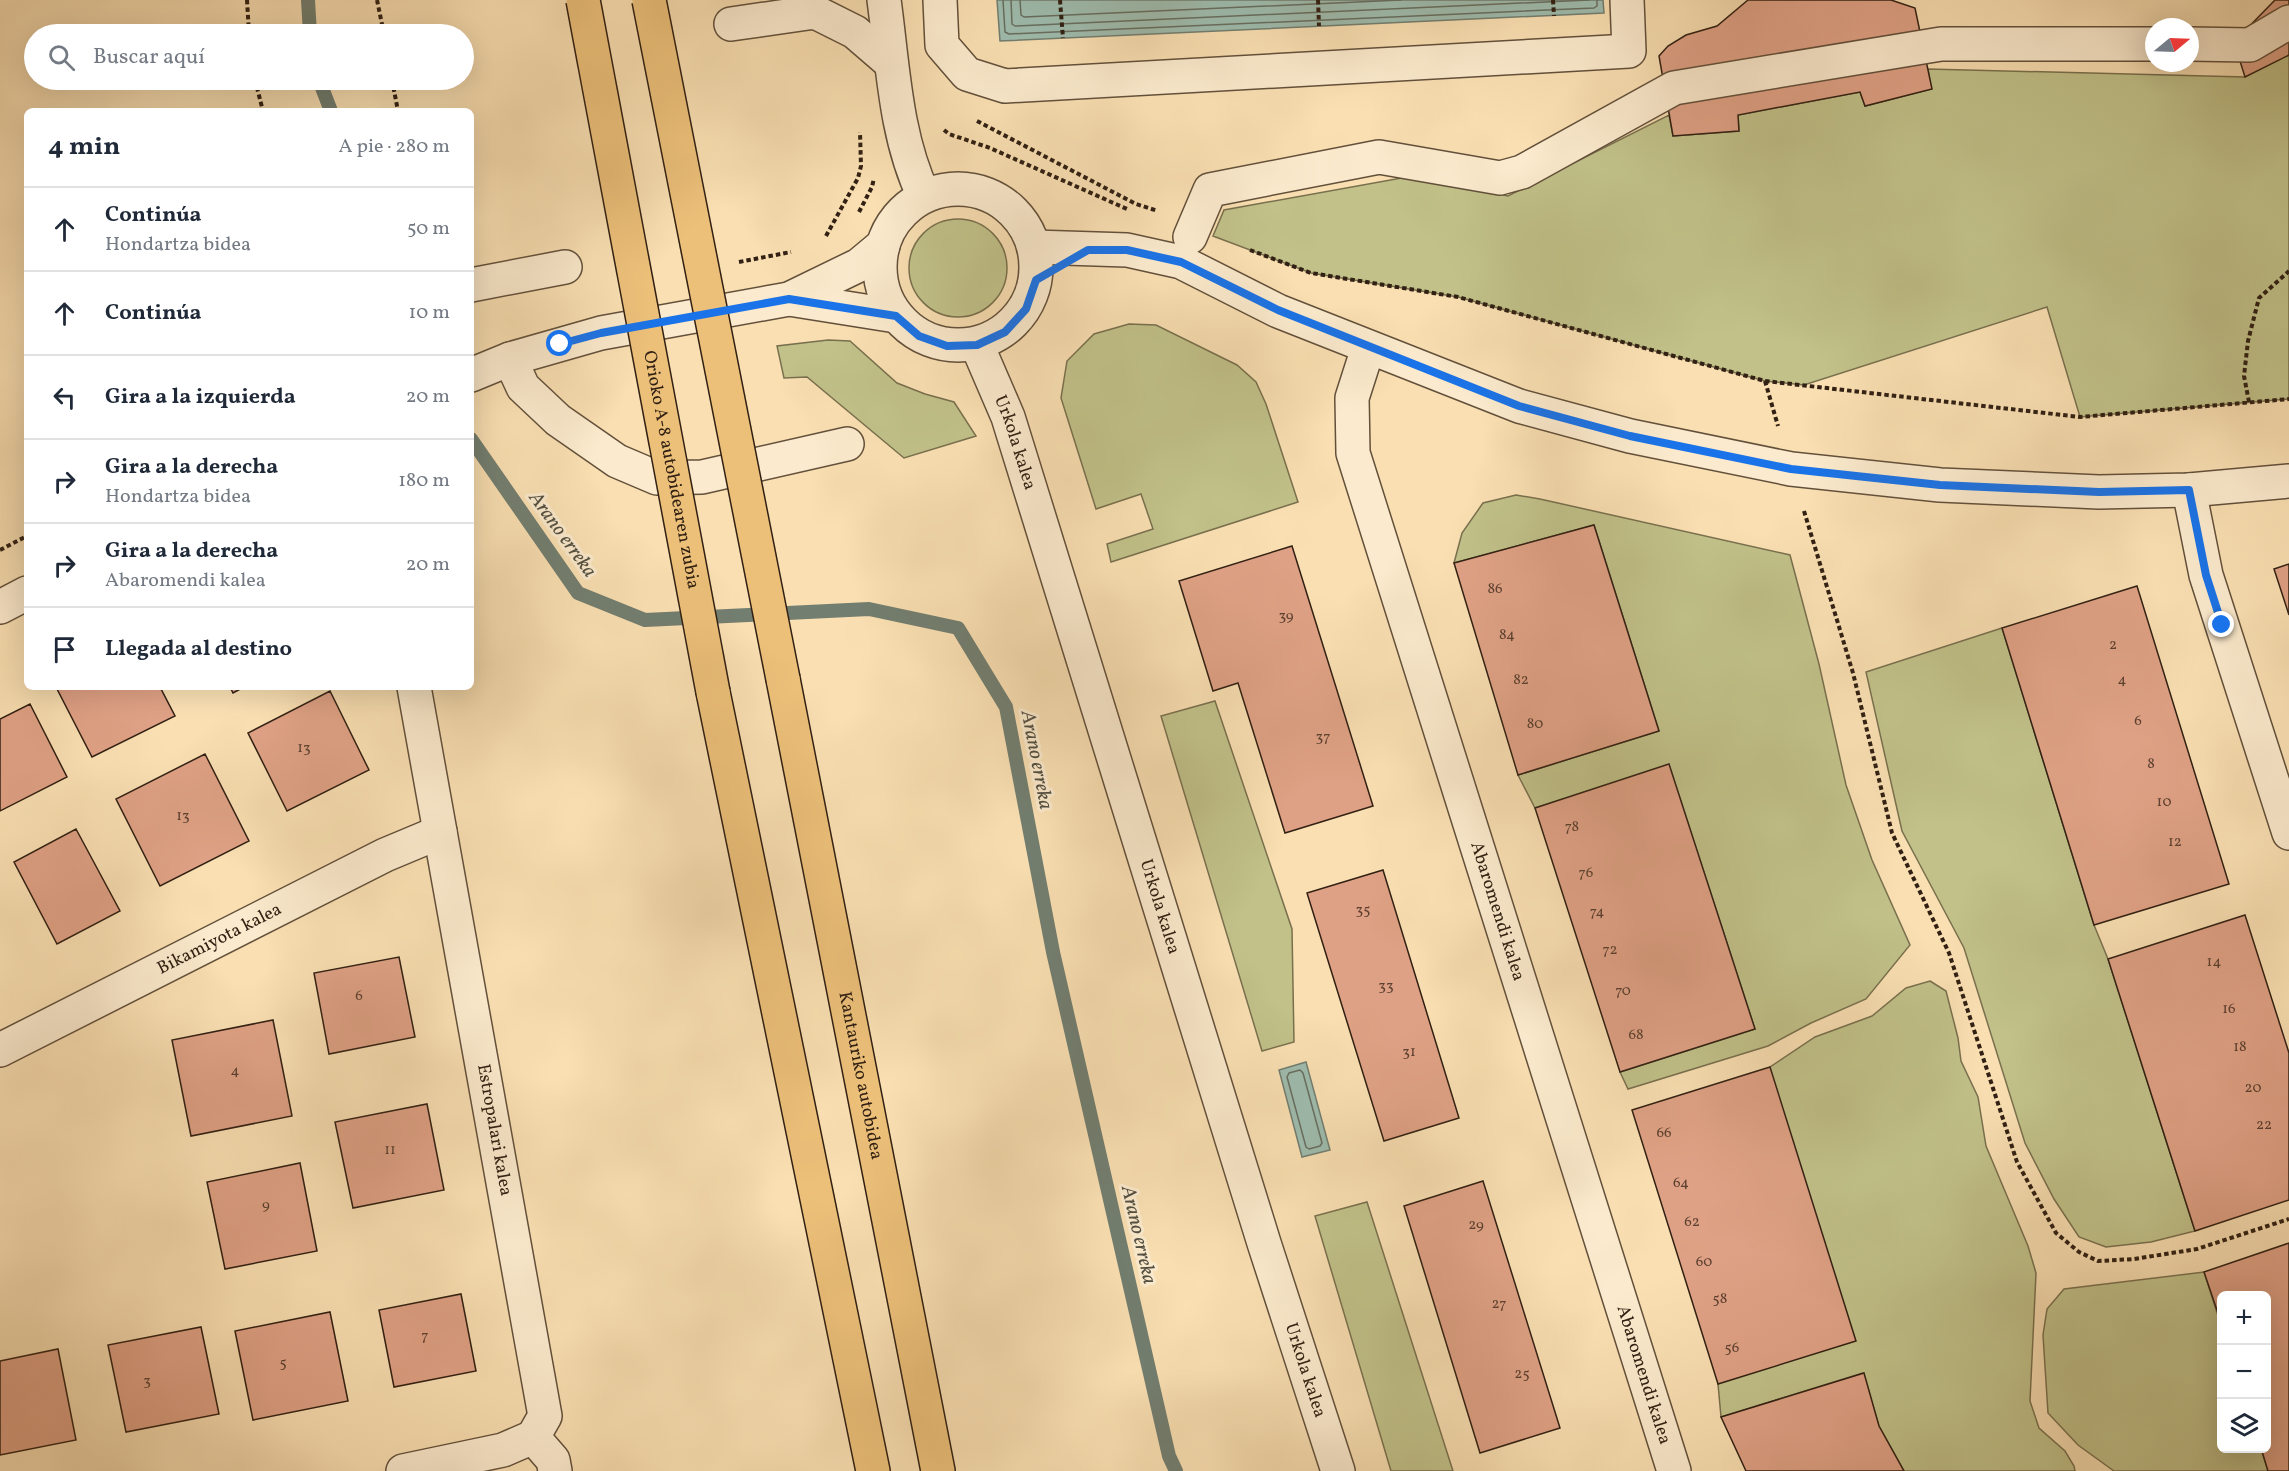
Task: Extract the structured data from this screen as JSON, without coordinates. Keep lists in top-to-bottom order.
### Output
{
  "streets": {
    "highway": ["Orioko A-8 autobidearen zubia", "Kantauriko autobidea"],
    "street": [
      "Urkola kalea",
      "Abaromendi kalea",
      "Bikamiyota kalea",
      "Estropalari kalea"
    ]
  },
  "crossings": [
    ["Bikamiyota kalea", "Estropalari kalea"]
  ],
  "water": ["Arano erreka"],
  "house_numbers": [
    "86",
    "39",
    "84",
    "2",
    "82",
    "4",
    "6",
    "80",
    "37",
    "13",
    "8",
    "10",
    "13",
    "78",
    "12",
    "76",
    "35",
    "74",
    "72",
    "14",
    "33",
    "70",
    "6",
    "16",
    "68",
    "18",
    "31",
    "4",
    "20",
    "22",
    "66",
    "11",
    "64",
    "9",
    "62",
    "29",
    "60",
    "58",
    "27",
    "7",
    "56",
    "5",
    "25",
    "3"
  ],
  "north": "right",
  "page": {
    "search": "Buscar aquí",
    "heading": ["4 min", "A pie · 280 m"],
    "list": [
      ["Continúa", "Hondartza bidea", "50 m"],
      ["Continúa", "10 m"],
      ["Gira a la izquierda", "20 m"],
      ["Gira a la derecha", "Hondartza bidea", "180 m"],
      ["Gira a la derecha", "Abaromendi kalea", "20 m"],
      "Llegada al destino"
    ],
    "map_buttons": ["+", "−"]
  }
}
